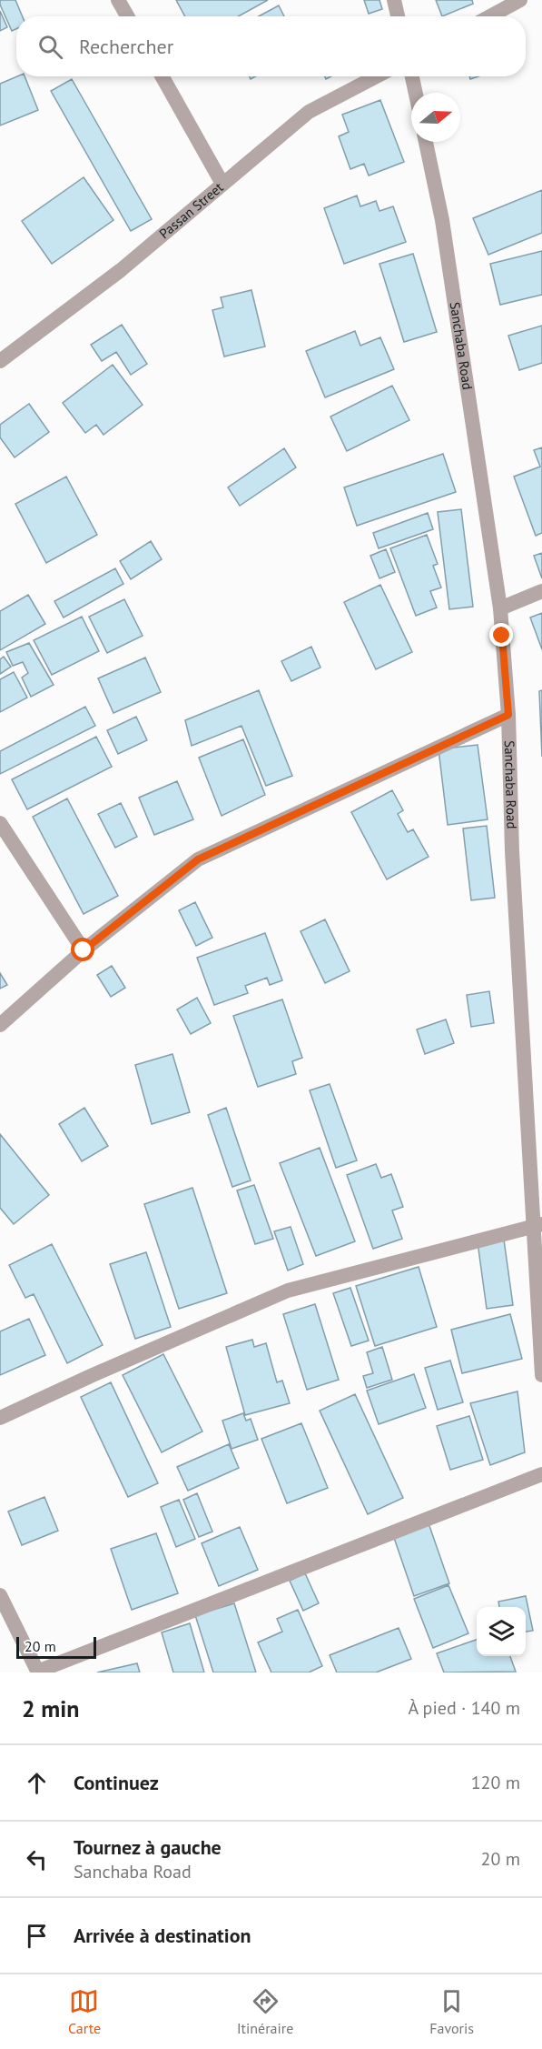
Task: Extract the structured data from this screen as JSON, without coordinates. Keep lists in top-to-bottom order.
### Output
{
  "streets": {
    "street": ["Passan Street", "Sanchaba Road"]
  },
  "scale_bar": "20 m",
  "north": "right",
  "page": {
    "search": "Rechercher",
    "scale": "20 m",
    "heading": ["2 min", "À pied · 140 m"],
    "list": [
      ["Continuez", "120 m"],
      ["Tournez à gauche", "Sanchaba Road", "20 m"],
      "Arrivée à destination"
    ],
    "nav": ["Carte", "Itinéraire", "Favoris"]
  }
}
